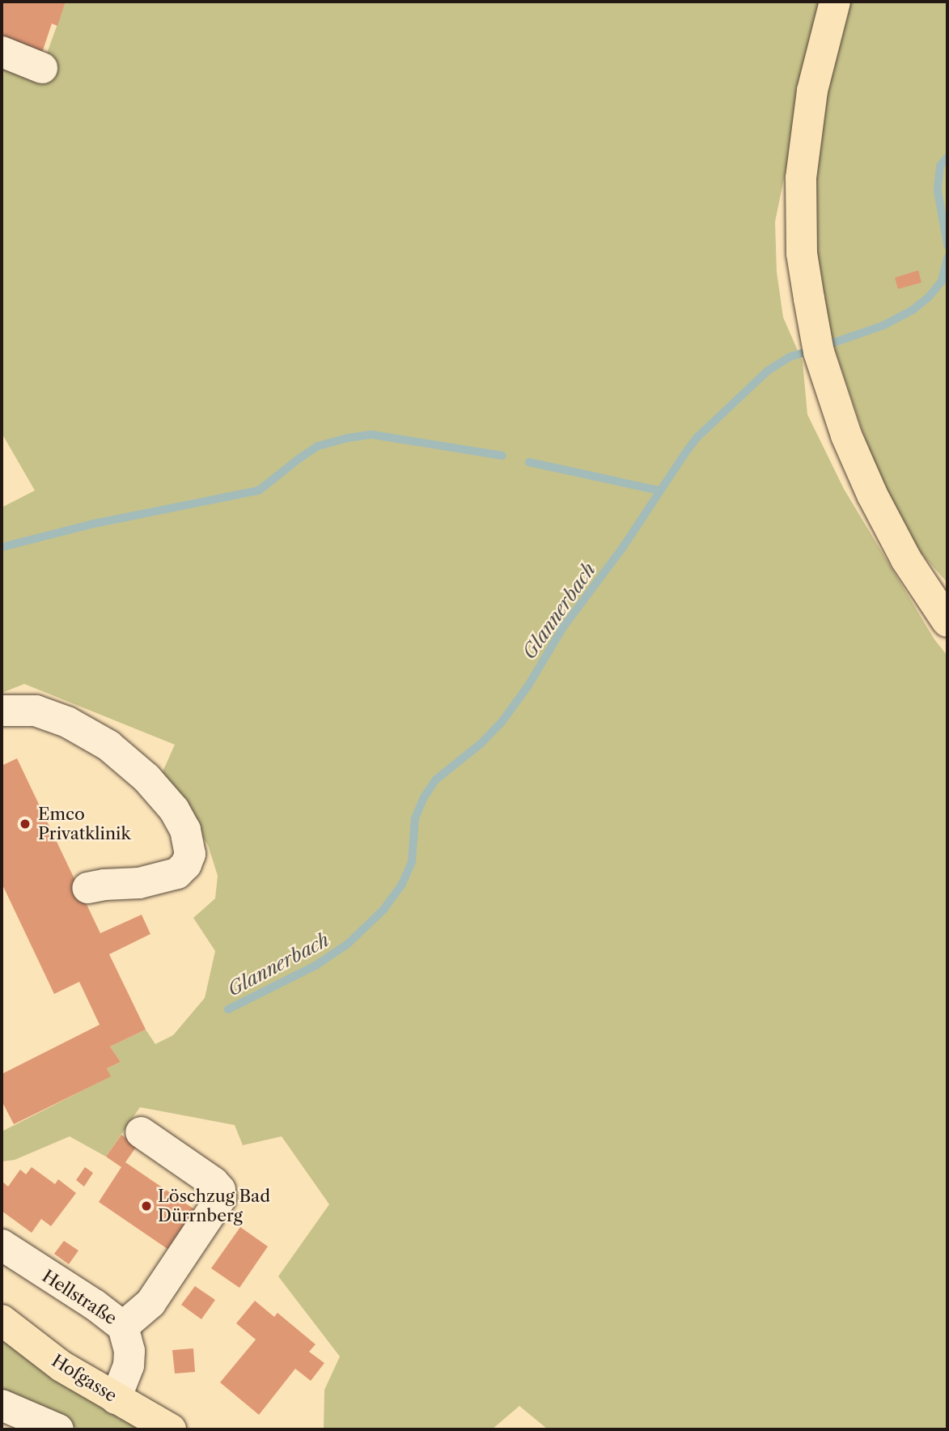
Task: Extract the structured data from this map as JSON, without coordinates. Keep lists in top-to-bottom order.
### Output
{
  "streets": {
    "main road": ["Hofgasse"],
    "street": ["Hellstraße"]
  },
  "crossings": [
    ["Hellstraße", "Hofgasse"]
  ],
  "water": ["Glannerbach"],
  "places": ["Emco Privatklinik", "Löschzug Bad Dürrnberg"]
}
